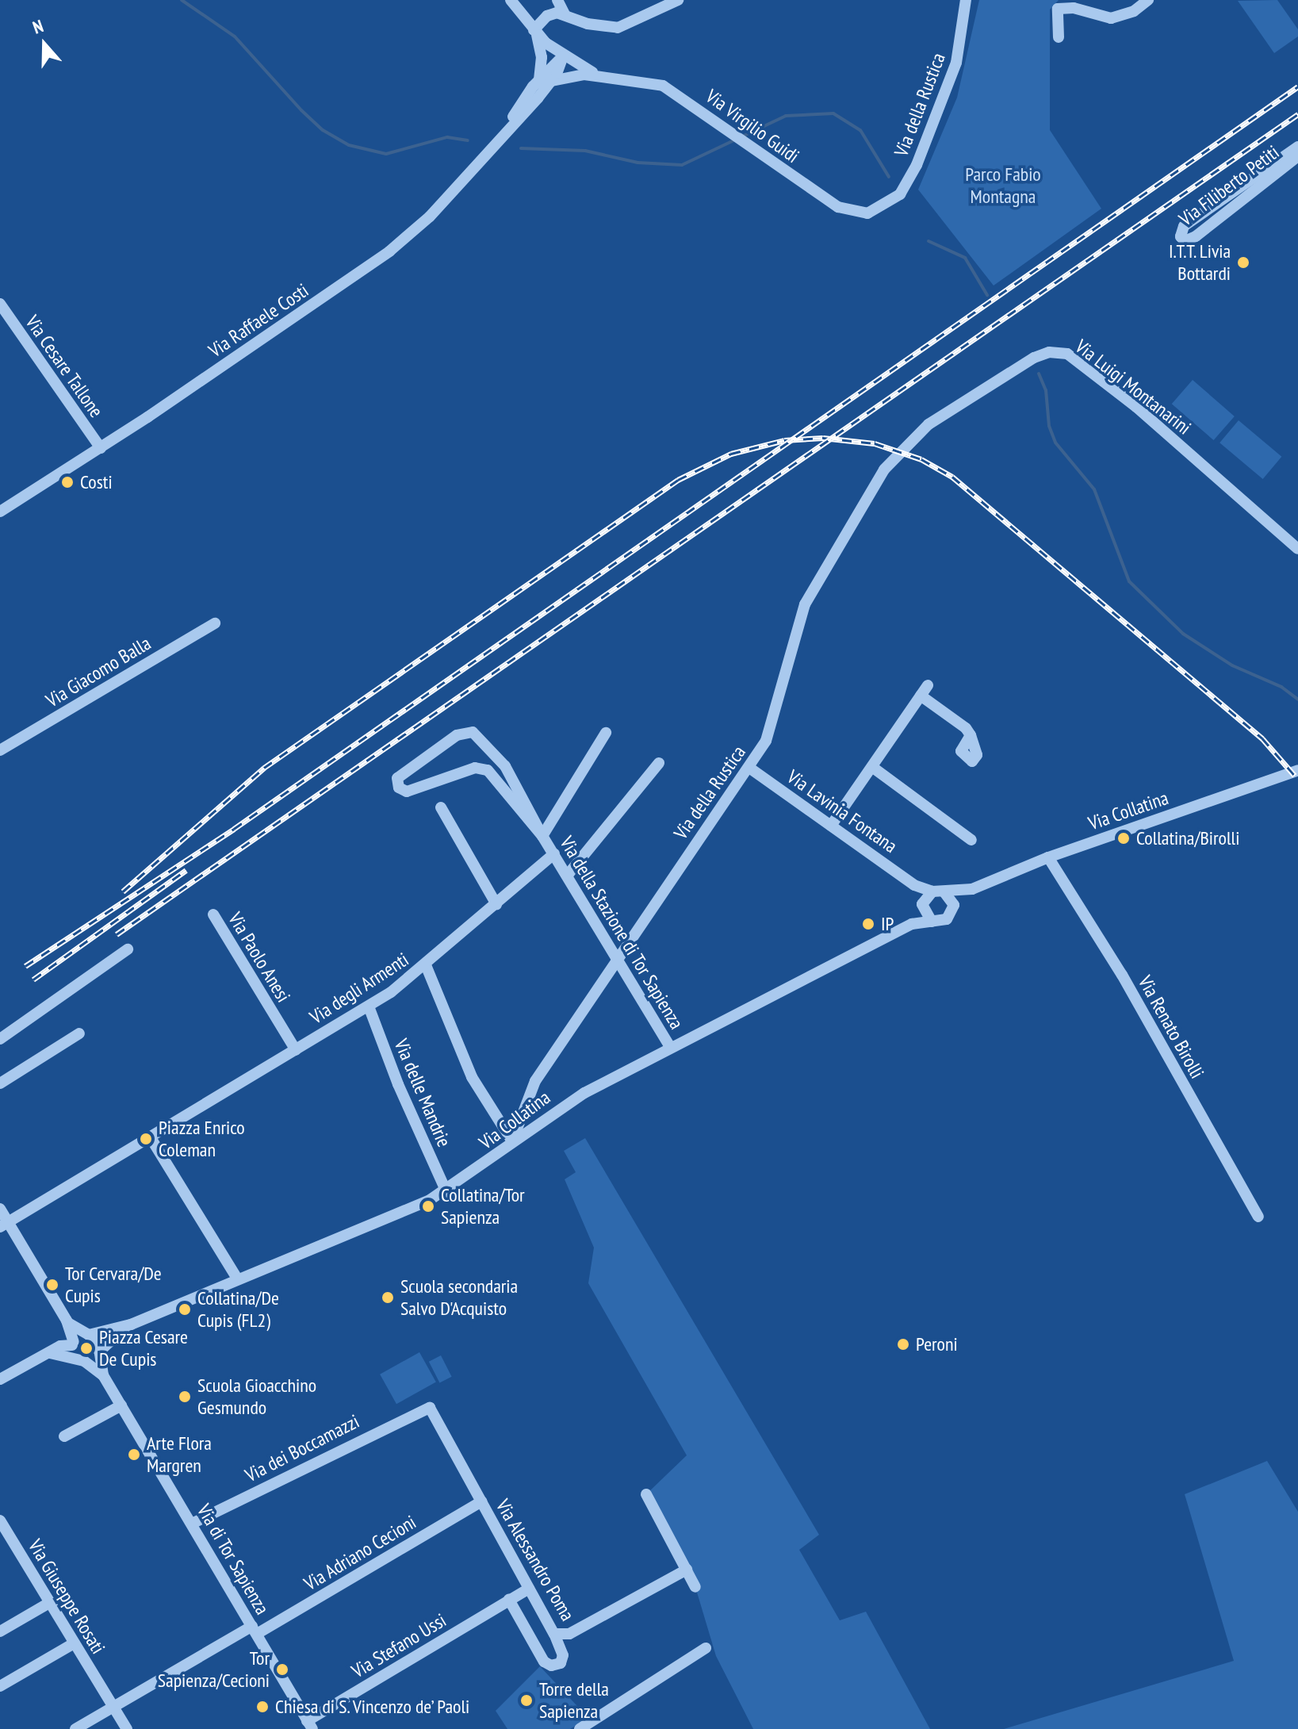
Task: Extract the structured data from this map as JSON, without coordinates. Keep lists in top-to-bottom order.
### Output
{
  "streets": {
    "street": [
      "Via della Rustica",
      "Via Virgilio Guidi",
      "Via Filiberto Petiti",
      "Via Raffaele Costi",
      "Via Cesare Tallone",
      "Via Luigi Montanarini",
      "Via Giacomo Balla",
      "Via Collatina",
      "Via Lavinia Fontana",
      "Via della Stazione di Tor Sapienza",
      "Via Paolo Anesi",
      "Via degli Armenti",
      "Via Renato Birolli",
      "Via delle Mandrie",
      "Via dei Boccamazzi",
      "Via Adriano Cecioni",
      "Via di Tor Sapienza",
      "Via Alessandro Poma",
      "Via Giuseppe Rosati",
      "Via Stefano Ussi"
    ]
  },
  "crossings": [
    ["Via della Rustica", "Via Virgilio Guidi"],
    ["Via della Rustica", "Via Luigi Montanarini"],
    ["Via della Rustica", "Via Collatina"],
    ["Via della Rustica", "Via Lavinia Fontana"],
    ["Via della Rustica", "Via della Stazione di Tor Sapienza"],
    ["Via Virgilio Guidi", "Via Raffaele Costi"],
    ["Via Raffaele Costi", "Via Cesare Tallone"],
    ["Via Collatina", "Via Lavinia Fontana"],
    ["Via Collatina", "Via della Stazione di Tor Sapienza"],
    ["Via Collatina", "Via Renato Birolli"],
    ["Via Collatina", "Via delle Mandrie"],
    ["Via della Stazione di Tor Sapienza", "Via degli Armenti"],
    ["Via Paolo Anesi", "Via degli Armenti"],
    ["Via degli Armenti", "Via delle Mandrie"],
    ["Via dei Boccamazzi", "Via di Tor Sapienza"],
    ["Via dei Boccamazzi", "Via Alessandro Poma"],
    ["Via Adriano Cecioni", "Via di Tor Sapienza"],
    ["Via Adriano Cecioni", "Via Alessandro Poma"],
    ["Via Adriano Cecioni", "Via Giuseppe Rosati"],
    ["Via di Tor Sapienza", "Via Stefano Ussi"],
    ["Via Alessandro Poma", "Via Stefano Ussi"]
  ],
  "parks": ["Parco Fabio Montagna"],
  "places": [
    "I.T.T. Livia Bottardi",
    "Costi",
    "Collatina/Birolli",
    "IP",
    "Piazza Enrico Coleman",
    "Collatina/Tor Sapienza",
    "Tor Cervara/De Cupis",
    "Scuola secondaria Salvo D'Acquisto",
    "Collatina/De Cupis (FL2)",
    "Peroni",
    "Piazza Cesare De Cupis",
    "Scuola Gioacchino Gesmundo",
    "Arte Flora Margren",
    "Tor Sapienza/Cecioni",
    "Torre della Sapienza",
    "Chiesa di S. Vincenzo de’ Paoli"
  ],
  "north": "top"
}
